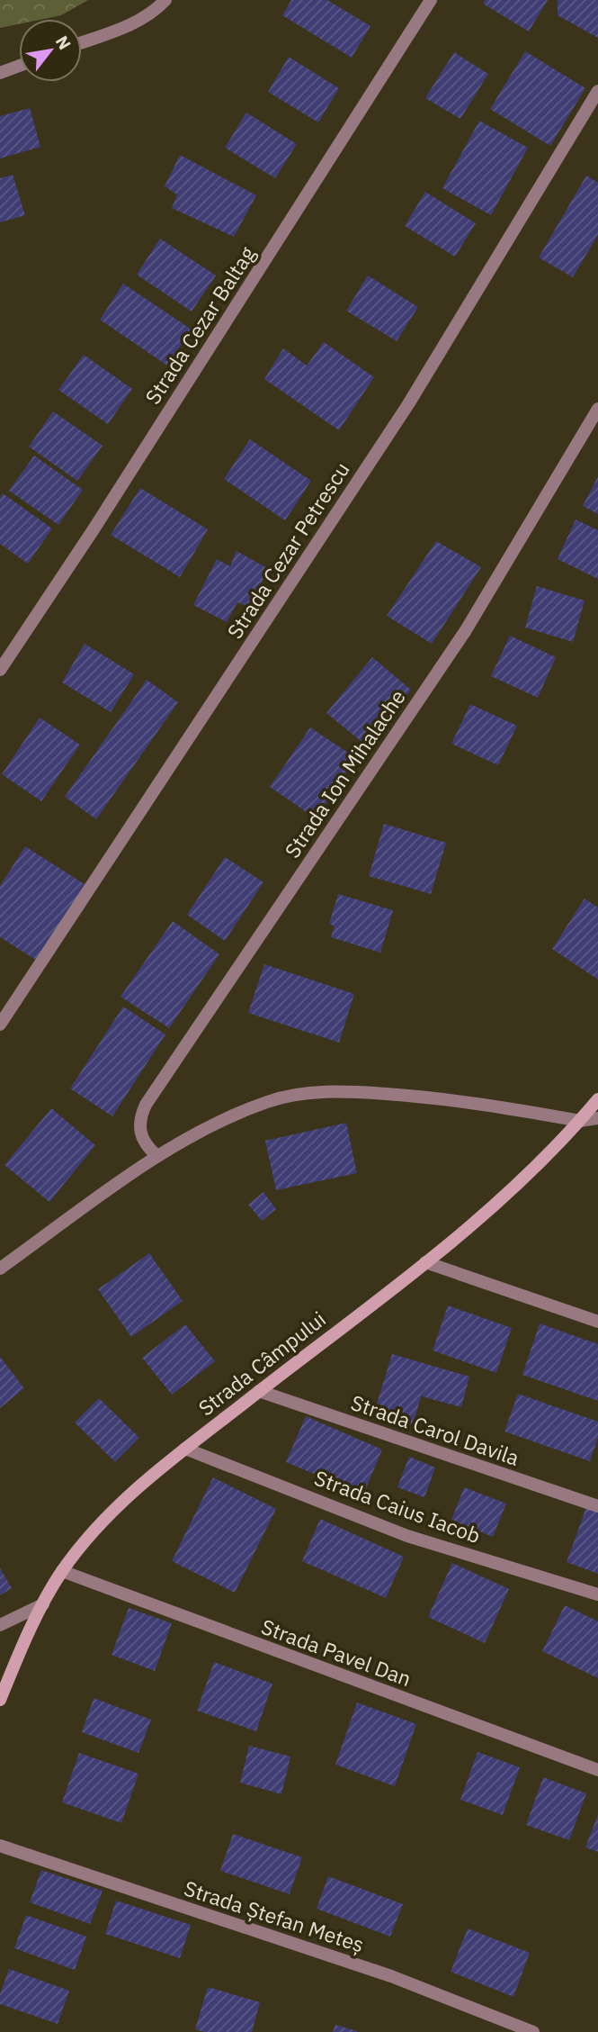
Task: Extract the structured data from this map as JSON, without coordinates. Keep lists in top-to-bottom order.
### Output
{
  "streets": {
    "street": [
      "Strada Cezar Baltag",
      "Strada Cezar Petrescu",
      "Strada Ion Mihalache",
      "Strada Câmpului",
      "Strada Carol Davila",
      "Strada Caius Iacob",
      "Strada Pavel Dan",
      "Strada Ștefan Meteș"
    ]
  },
  "crossings": [
    ["Strada Câmpului", "Strada Carol Davila"],
    ["Strada Câmpului", "Strada Caius Iacob"],
    ["Strada Câmpului", "Strada Pavel Dan"]
  ],
  "north": "top right"
}
